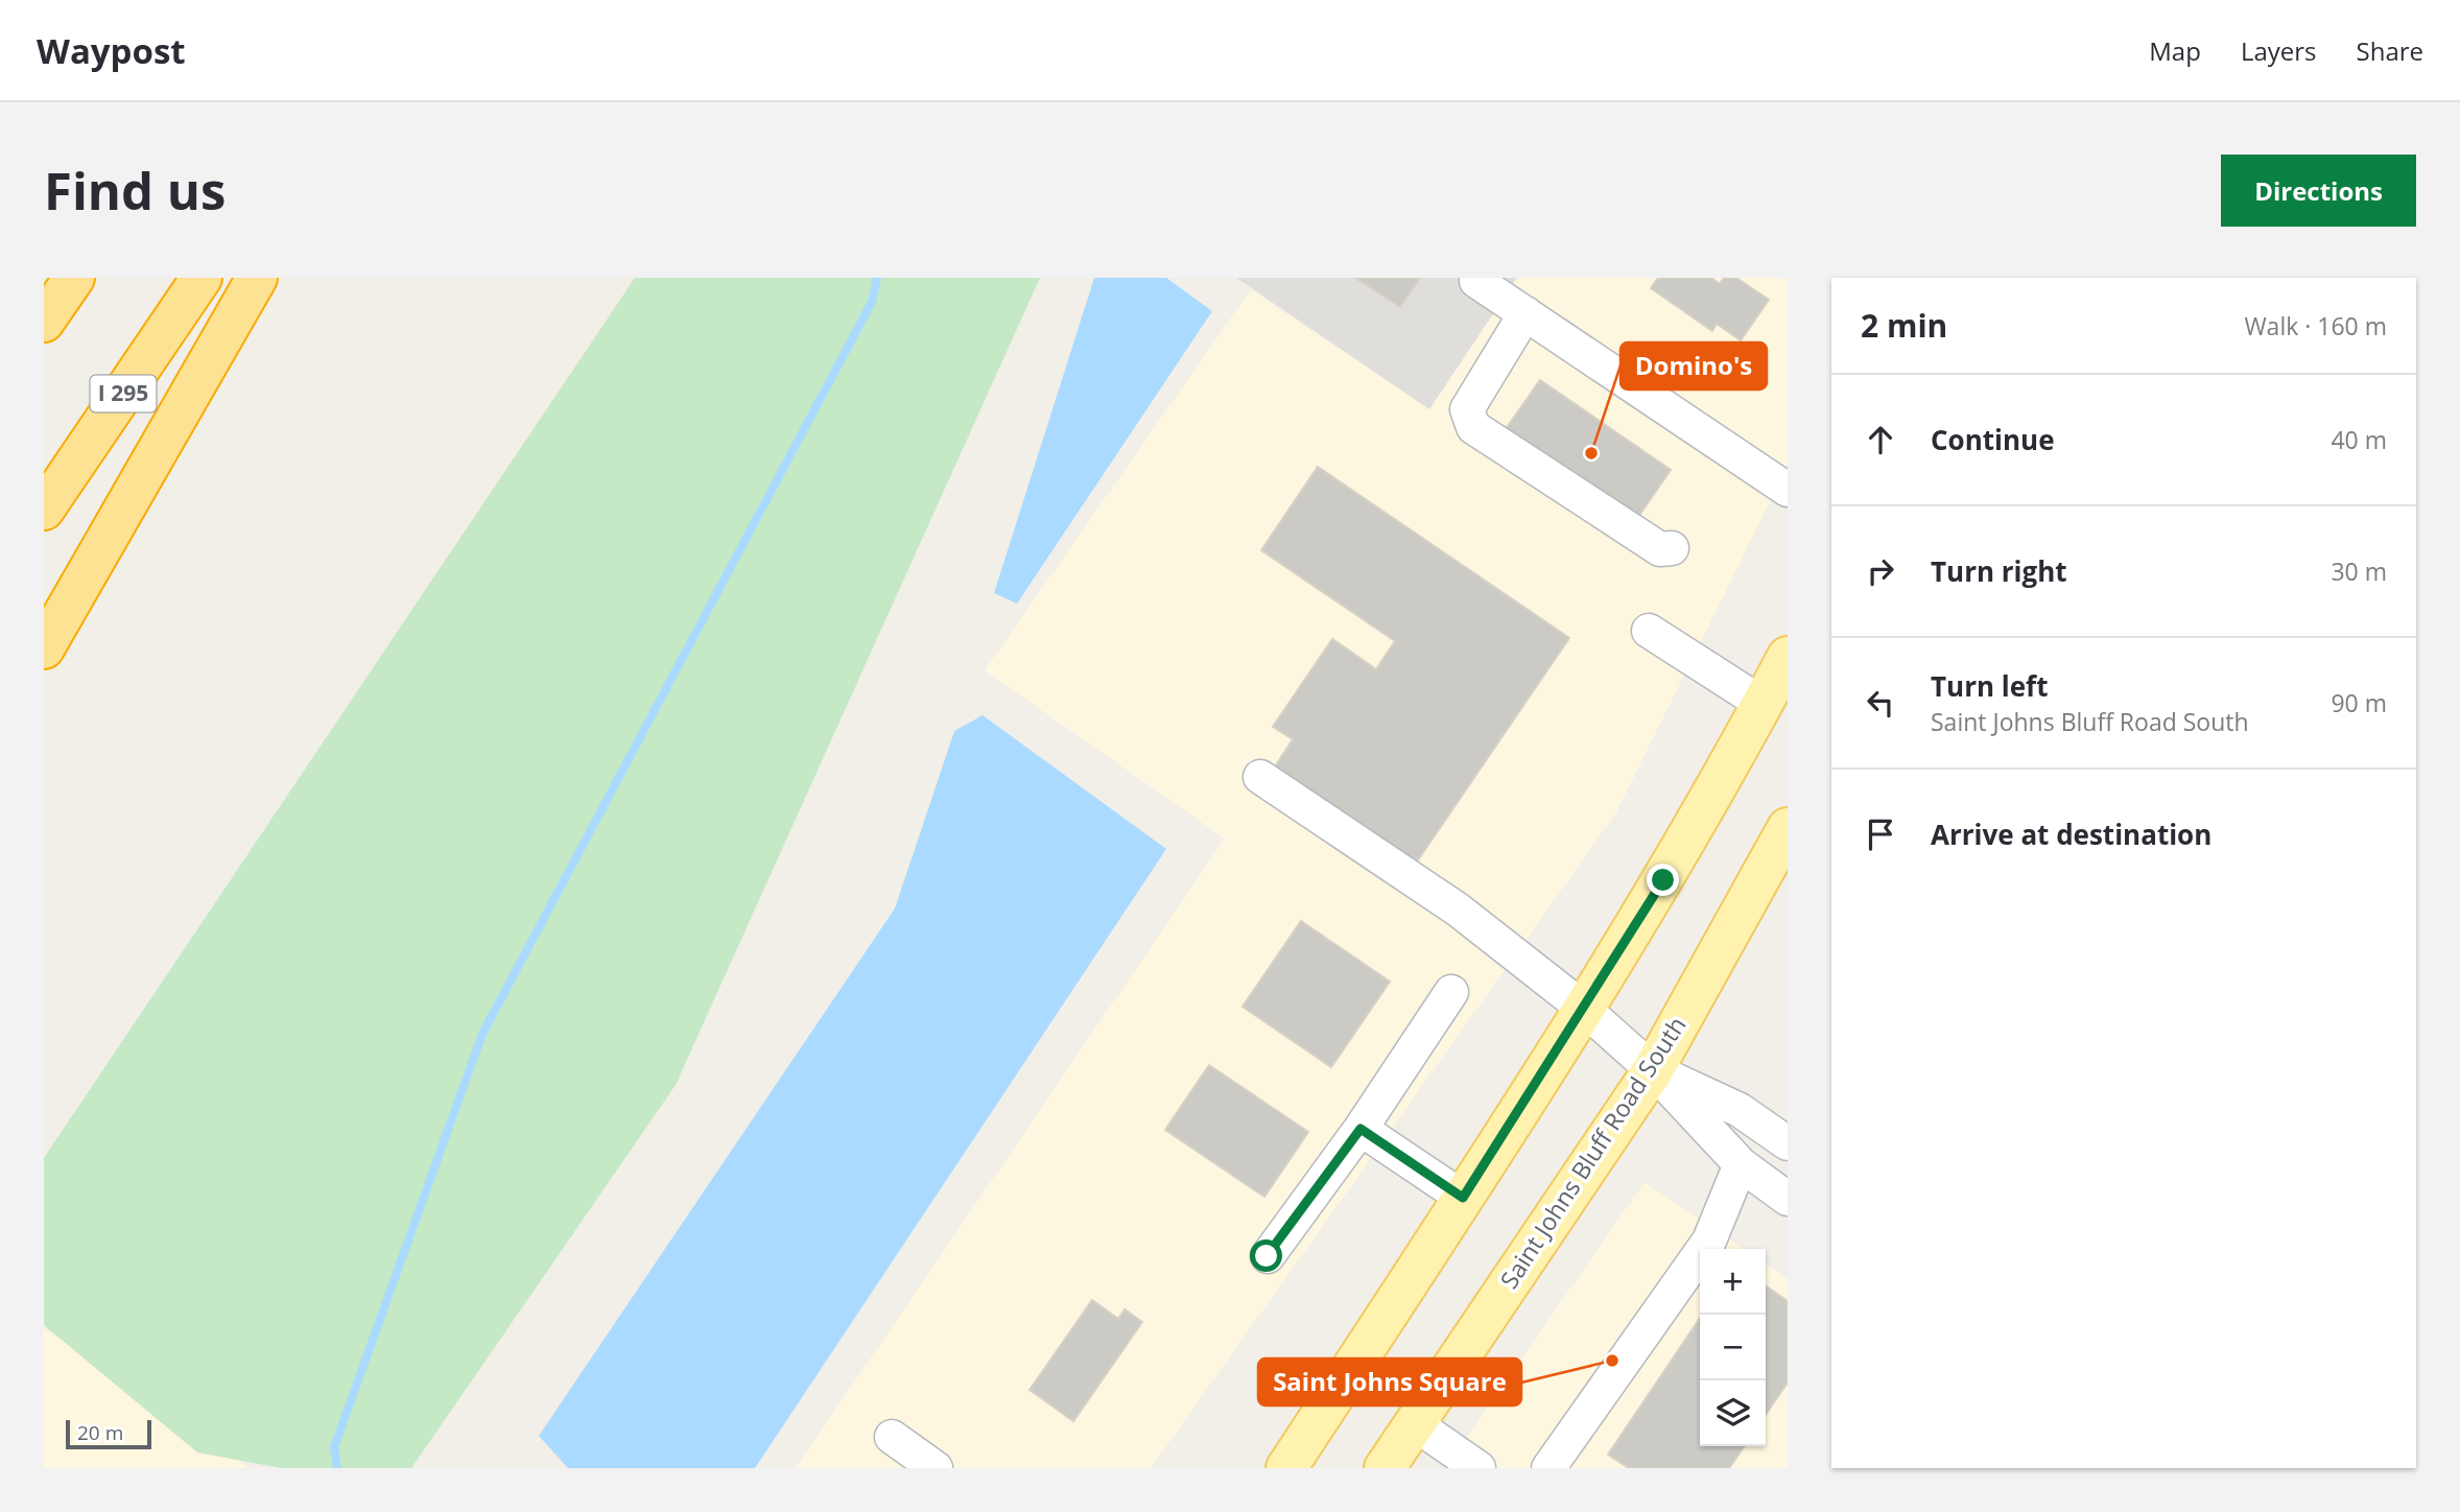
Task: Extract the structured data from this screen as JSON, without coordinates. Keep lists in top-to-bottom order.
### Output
{
  "streets": {
    "highway": ["I 295"],
    "main road": ["Saint Johns Bluff Road South"]
  },
  "places": ["Domino's", "Saint Johns Square"],
  "scale_bar": "20 m",
  "page": {
    "header": "Waypost",
    "nav": ["Map", "Layers", "Share"],
    "buttons": "Directions",
    "title": "Find us",
    "heading": ["2 min", "Walk · 160 m"],
    "list": [
      ["Continue", "40 m"],
      ["Turn right", "30 m"],
      ["Turn left", "Saint Johns Bluff Road South", "90 m"],
      "Arrive at destination"
    ],
    "map_buttons": ["+", "−"],
    "scale": "20 m"
  }
}
